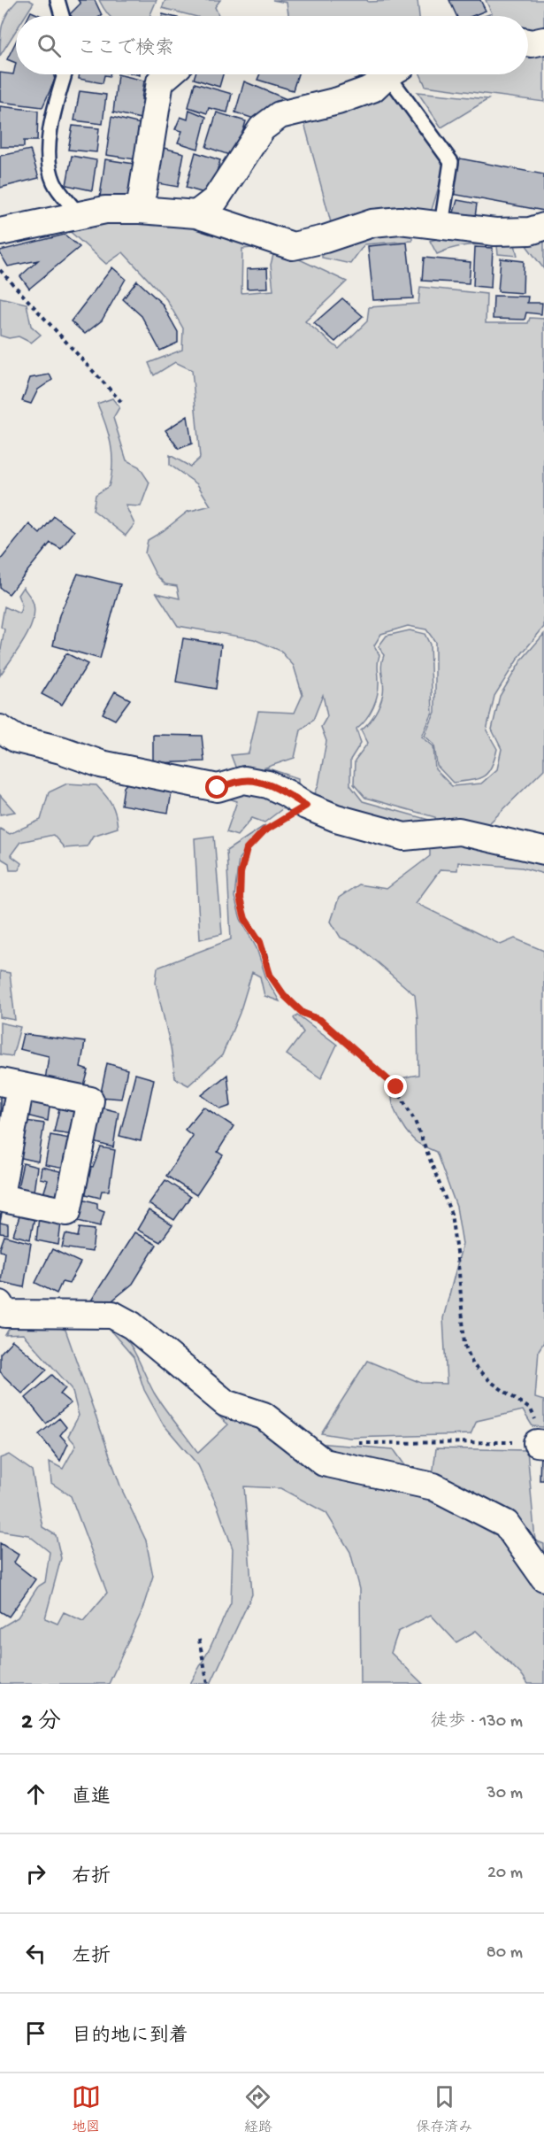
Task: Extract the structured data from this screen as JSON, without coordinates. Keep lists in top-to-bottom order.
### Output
{
  "page": {
    "search": "ここで検索",
    "heading": ["2 分", "徒歩 · 130 m"],
    "list": [
      ["直進", "30 m"],
      ["右折", "20 m"],
      ["左折", "80 m"],
      "目的地に到着"
    ],
    "nav": ["地図", "経路", "保存済み"]
  }
}
